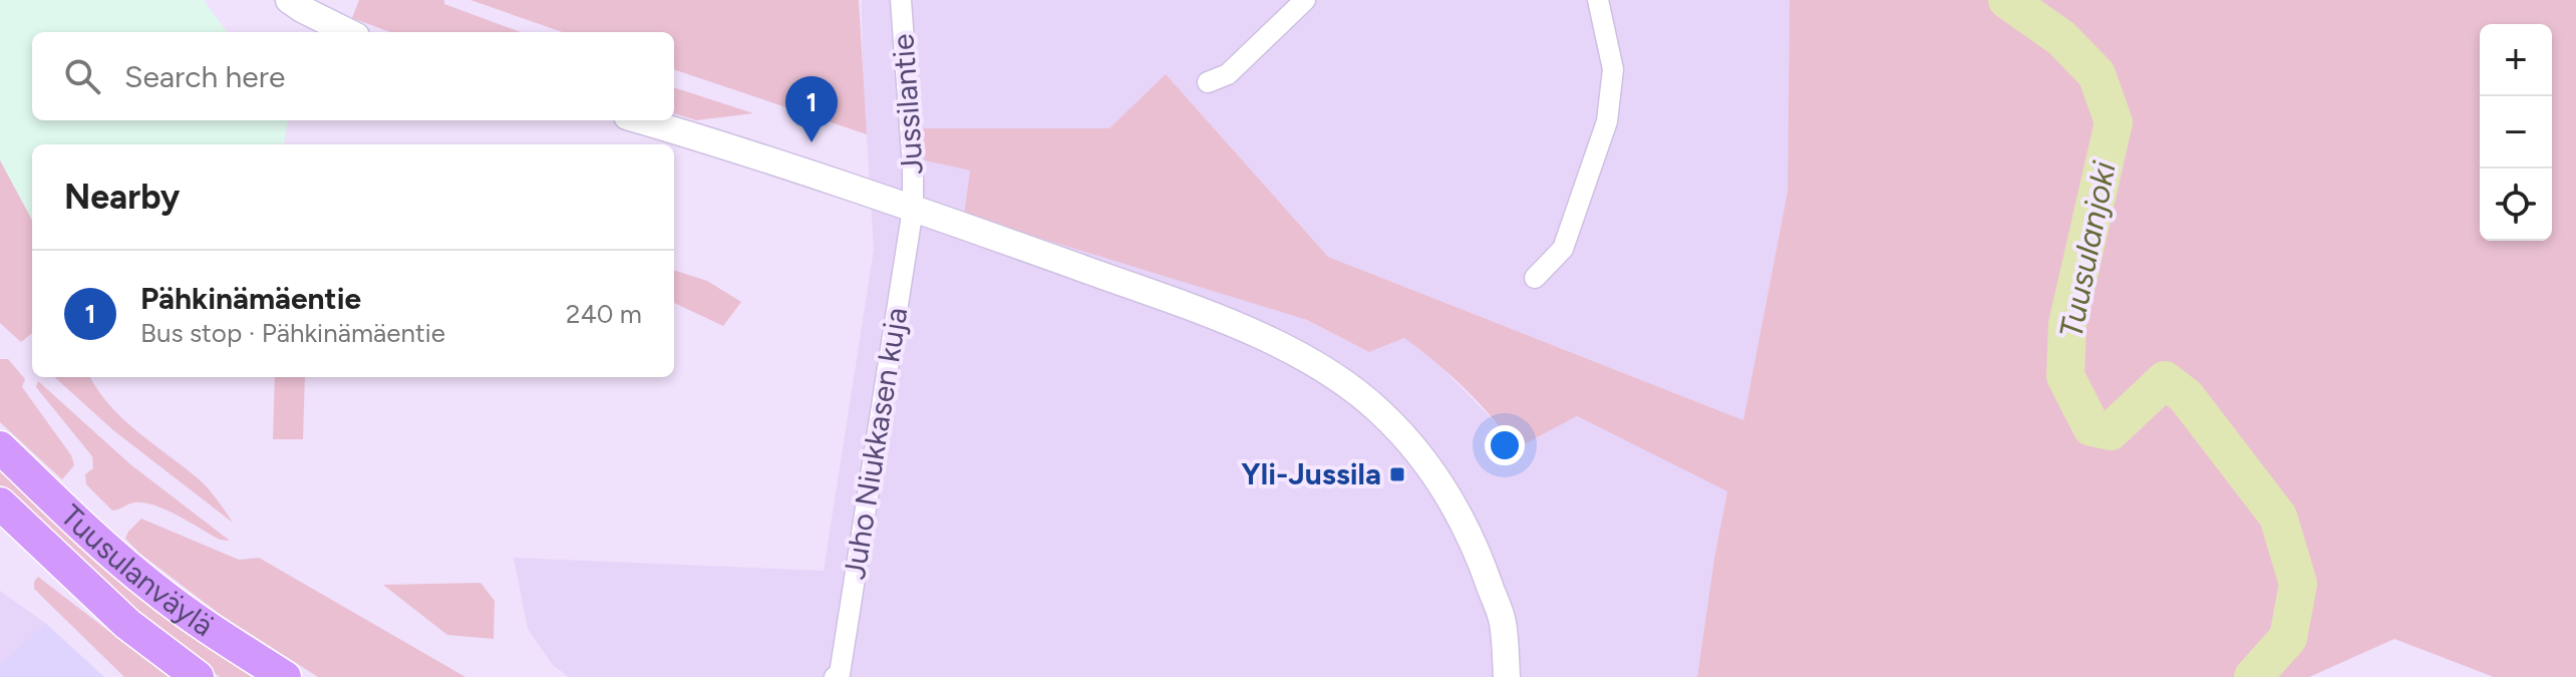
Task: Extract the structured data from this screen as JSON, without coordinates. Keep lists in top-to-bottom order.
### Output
{
  "streets": {
    "main road": ["Tuusulanväylä"],
    "street": ["Jussilantie", "Juho Niukkasen kuja"]
  },
  "crossings": [
    ["Jussilantie", "Juho Niukkasen kuja"]
  ],
  "water": ["Tuusulanjoki"],
  "places": {
    "transit": ["Yli-Jussila"]
  },
  "page": {
    "map_buttons": ["+", "−"],
    "search": "Search here",
    "pins": "1",
    "heading": "Nearby",
    "list": [
      {
        "mark": "1",
        "name": "Pähkinämäentie",
        "note": "Bus stop · Pähkinämäentie",
        "value": "240 m"
      }
    ]
  }
}
